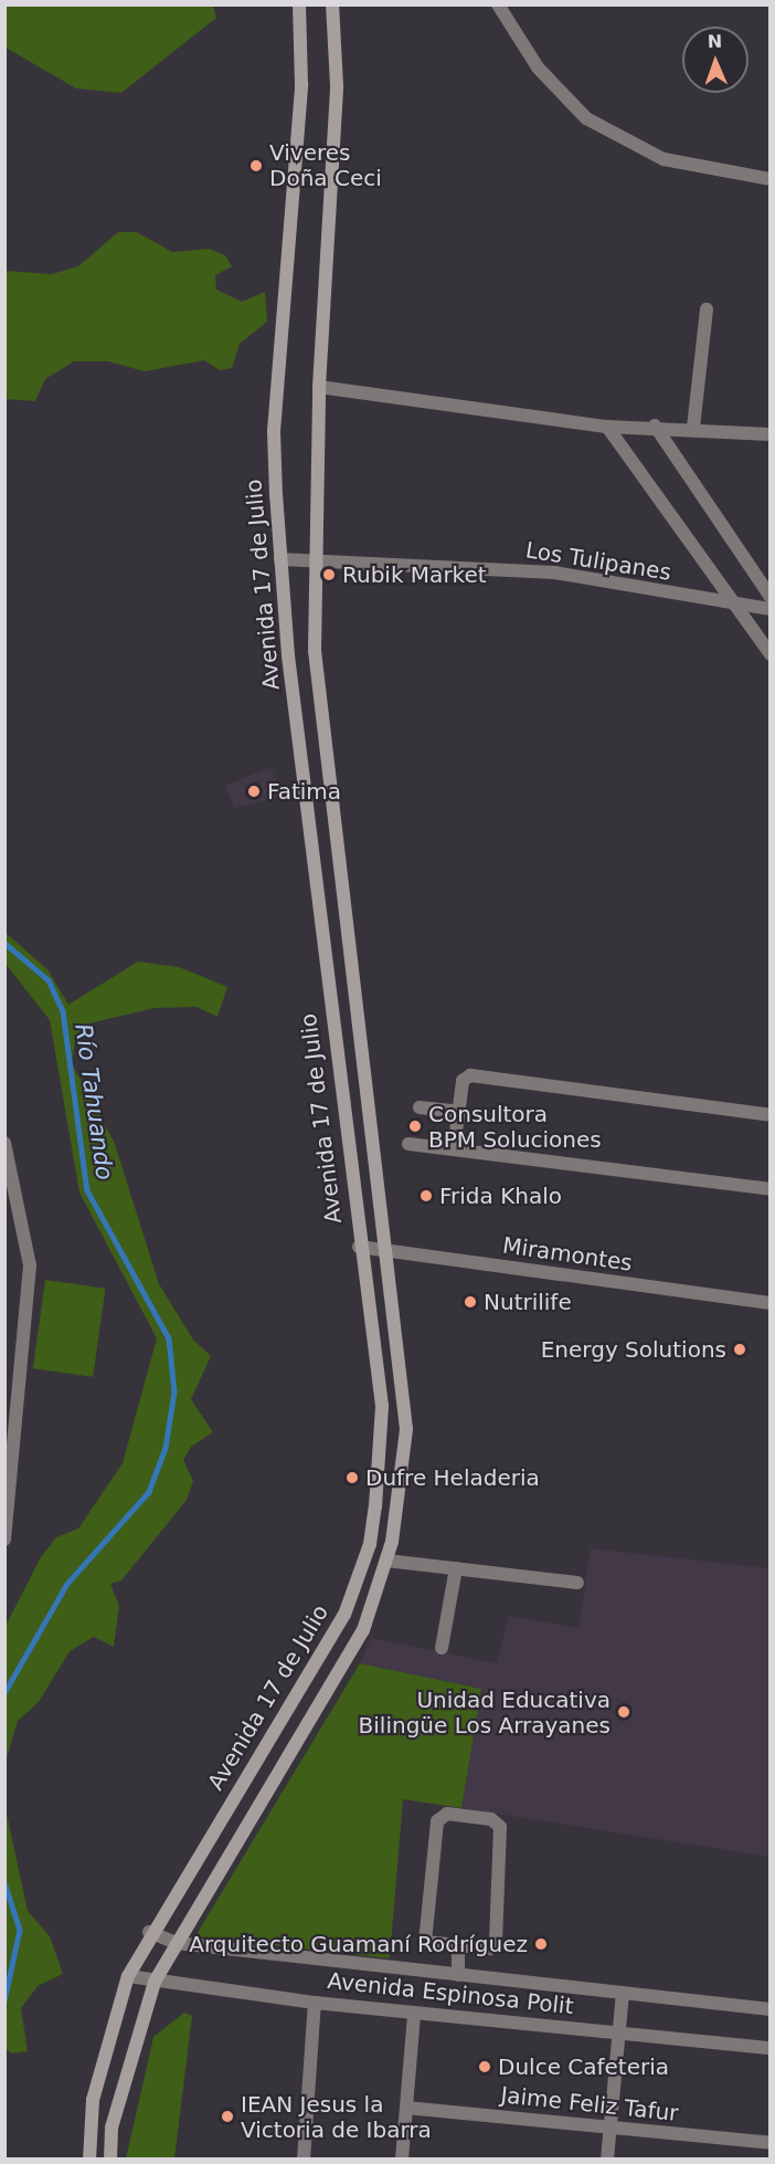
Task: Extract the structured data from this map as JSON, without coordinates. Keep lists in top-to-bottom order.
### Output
{
  "streets": {
    "main road": ["Avenida 17 de Julio"],
    "street": [
      "Los Tulipanes",
      "Miramontes",
      "Avenida Espinosa Polit",
      "Jaime Feliz Tafur"
    ]
  },
  "crossings": [
    ["Los Tulipanes", "Avenida 17 de Julio"],
    ["Avenida 17 de Julio", "Miramontes"],
    ["Avenida 17 de Julio", "Avenida Espinosa Polit"]
  ],
  "water": ["Río Tahuando"],
  "places": [
    "Viveres Doña Ceci",
    "Rubik Market",
    "Fatima",
    "Consultora BPM Soluciones",
    "Frida Khalo",
    "Nutrilife",
    "Energy Solutions",
    "Dufre Heladeria",
    "Unidad Educativa Bilingüe Los Arrayanes",
    "Arquitecto Guamaní Rodríguez",
    "Dulce Cafeteria",
    "IEAN Jesus la Victoria de Ibarra"
  ],
  "north": "top"
}
